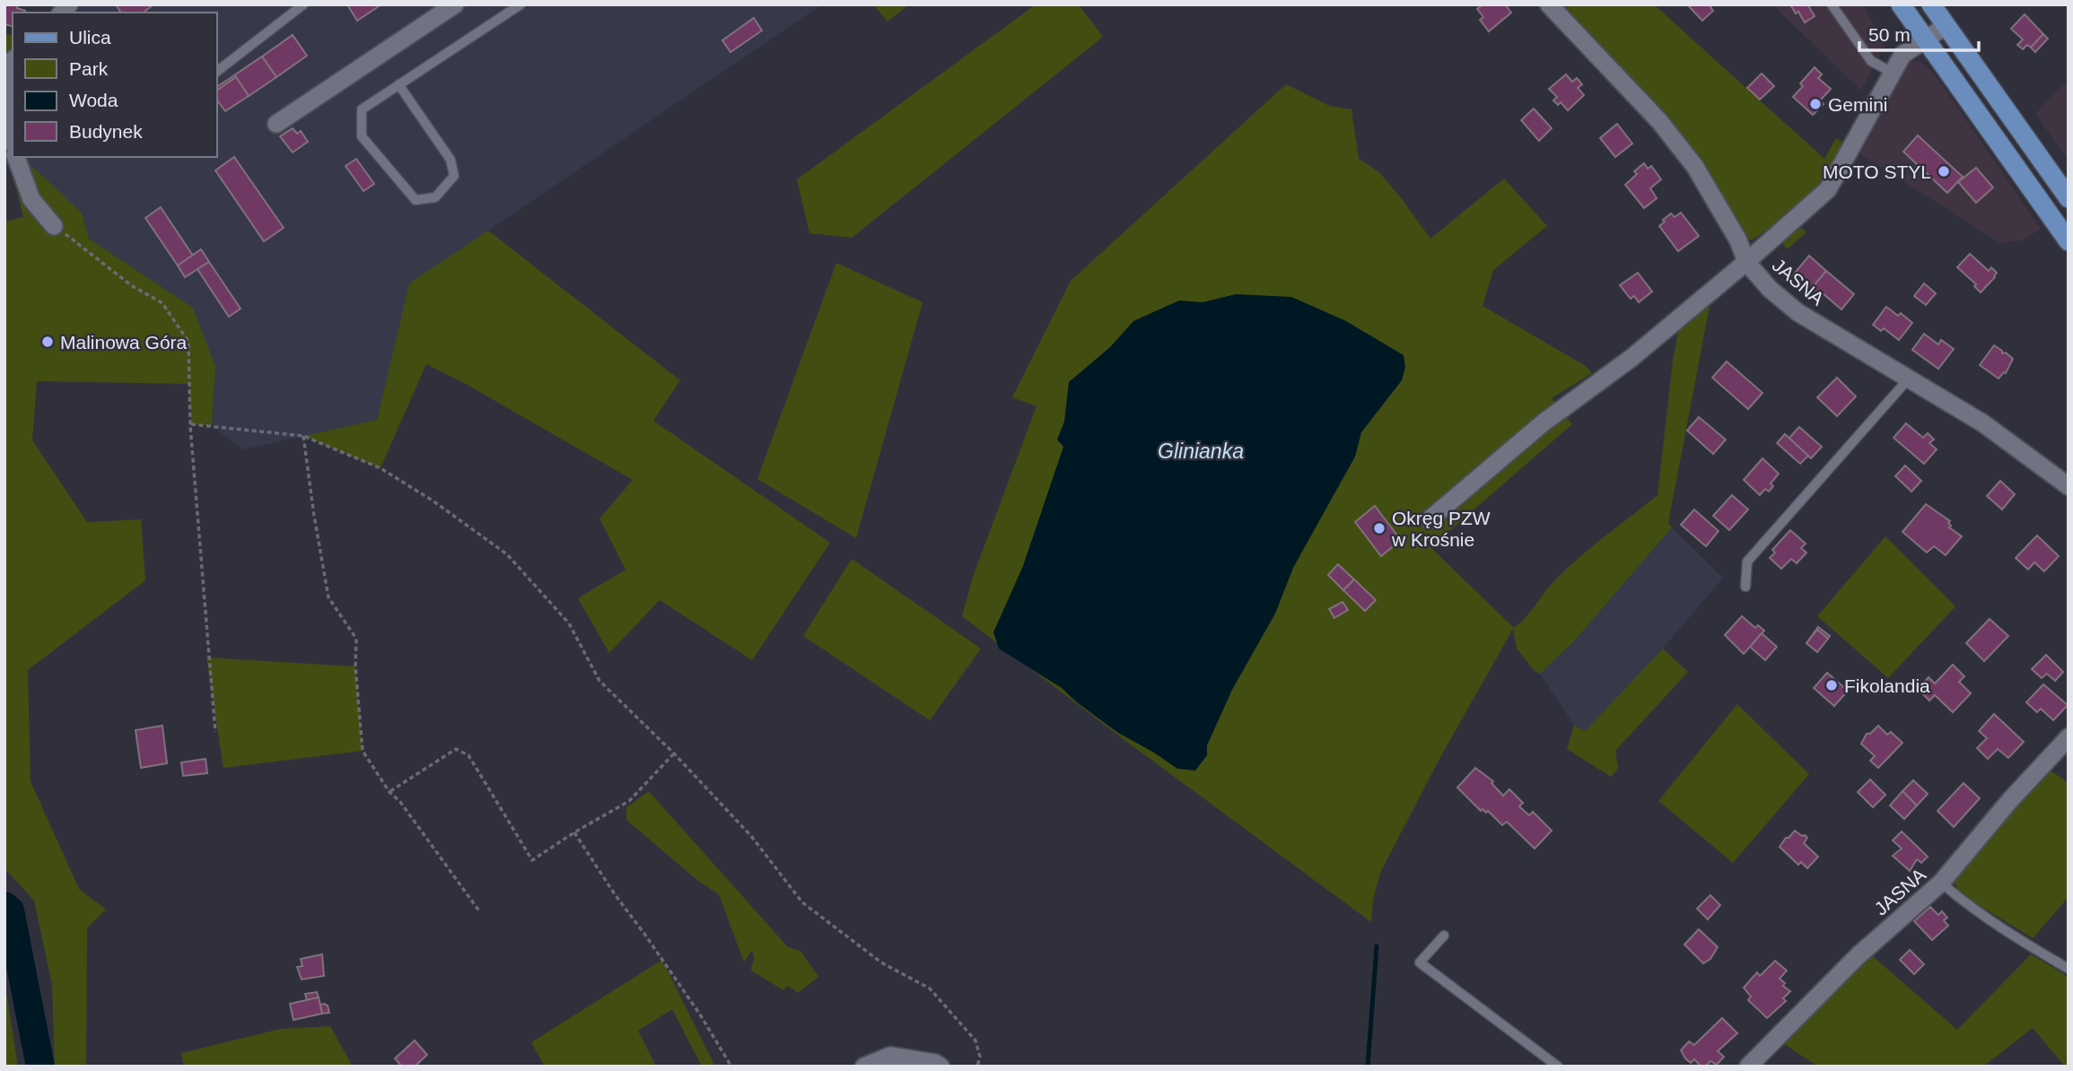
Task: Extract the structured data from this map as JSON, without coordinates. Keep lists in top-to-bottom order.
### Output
{
  "streets": {
    "street": ["JASNA"]
  },
  "water": ["Glinianka"],
  "places": [
    "Gemini",
    "MOTO STYL",
    "Malinowa Góra",
    "Okręg PZW w Krośnie",
    "Fikolandia"
  ],
  "legend": [
    "Ulica",
    "Park",
    "Woda",
    "Budynek"
  ],
  "scale_bar": "50 m"
}
